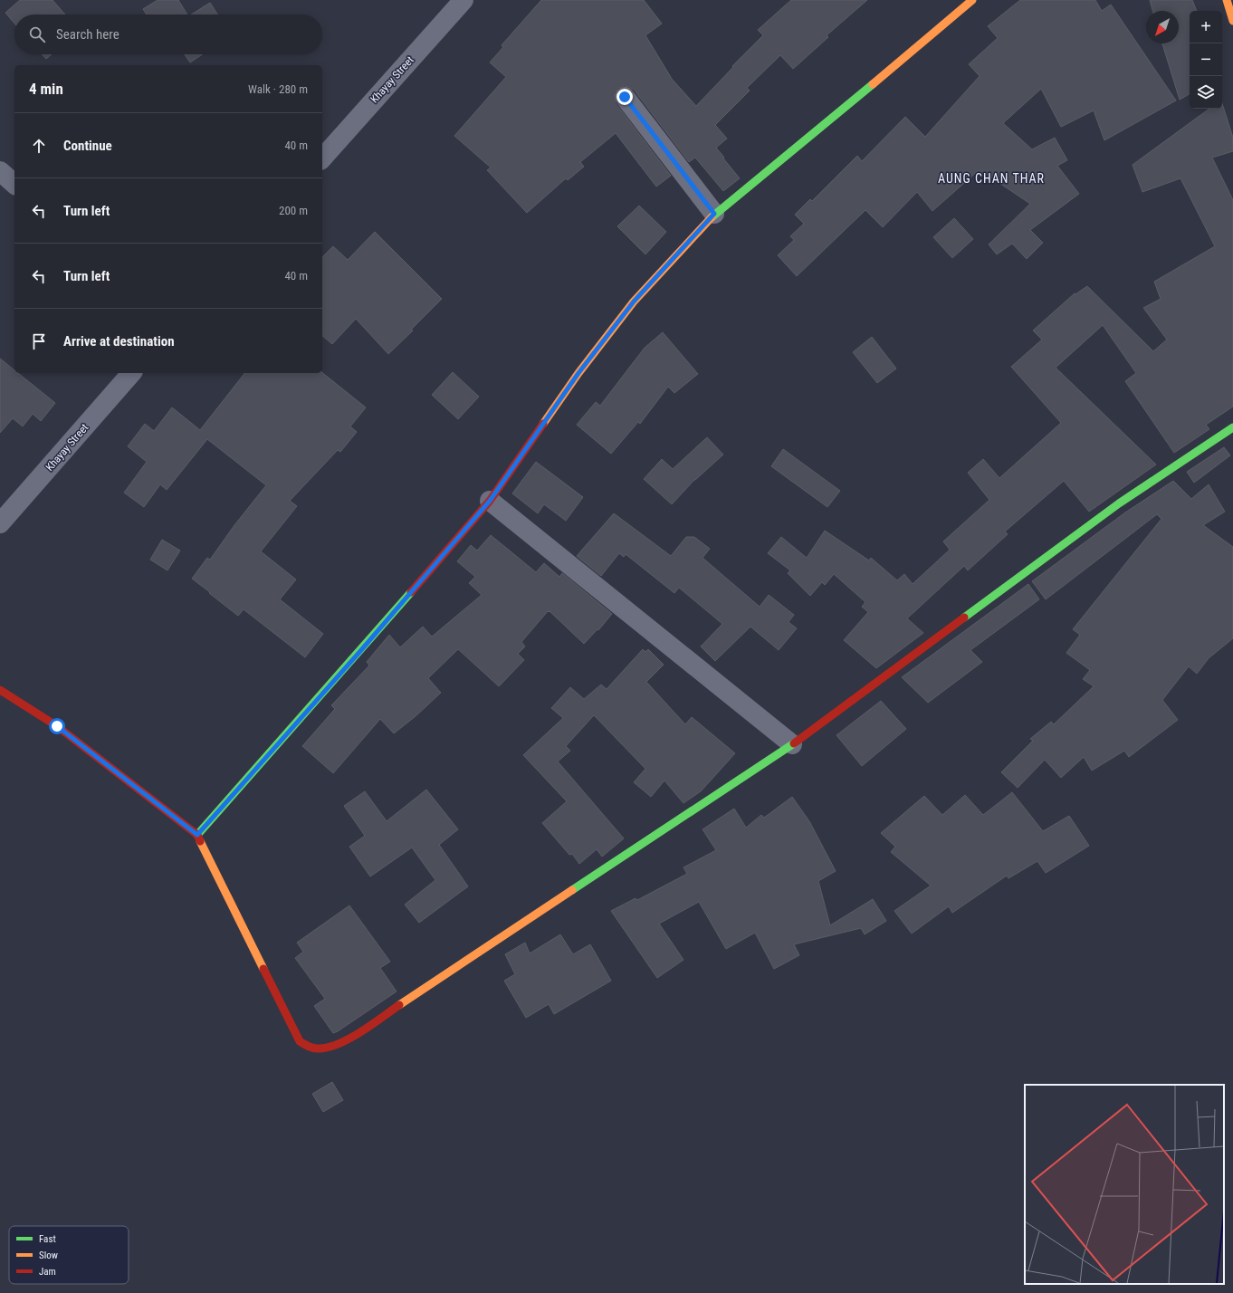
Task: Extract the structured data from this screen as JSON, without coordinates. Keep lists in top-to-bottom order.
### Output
{
  "streets": {
    "street": ["Khayay Street"]
  },
  "districts": ["AUNG CHAN THAR"],
  "legend": ["Fast", "Slow", "Jam"],
  "north": "bottom left",
  "page": {
    "map_buttons": ["+", "−"],
    "search": "Search here",
    "heading": ["4 min", "Walk · 280 m"],
    "list": [
      ["Continue", "40 m"],
      ["Turn left", "200 m"],
      ["Turn left", "40 m"],
      "Arrive at destination"
    ]
  }
}
